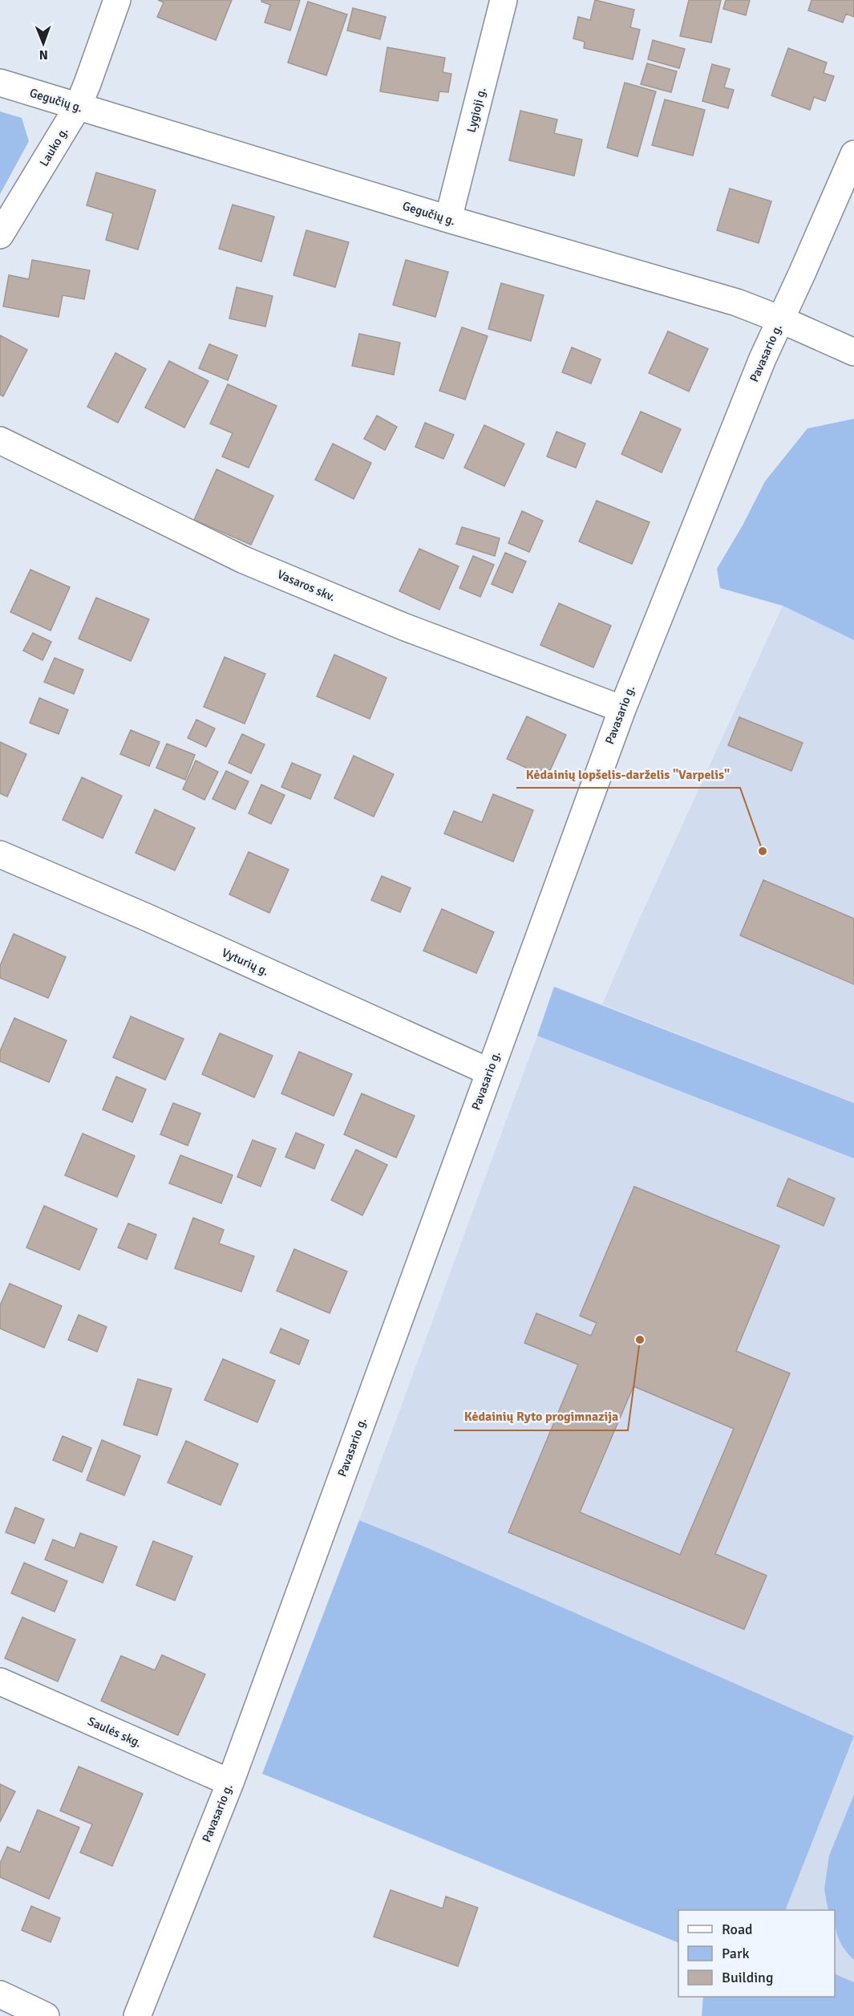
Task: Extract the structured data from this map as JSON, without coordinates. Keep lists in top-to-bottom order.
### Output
{
  "streets": {
    "street": [
      "Gegučių g.",
      "Lygioji g.",
      "Lauko g.",
      "Pavasario g.",
      "Vasaros skv.",
      "Vyturių g.",
      "Saulės skg."
    ]
  },
  "crossings": [
    ["Gegučių g.", "Lygioji g."],
    ["Gegučių g.", "Lauko g."],
    ["Gegučių g.", "Pavasario g."],
    ["Pavasario g.", "Vasaros skv."],
    ["Pavasario g.", "Vyturių g."],
    ["Pavasario g.", "Saulės skg."]
  ],
  "places": ["Kėdainių lopšelis-darželis \"Varpelis\"", "Kėdainių Ryto progimnazija"],
  "legend": ["Road", "Park", "Building"],
  "north": "bottom"
}
